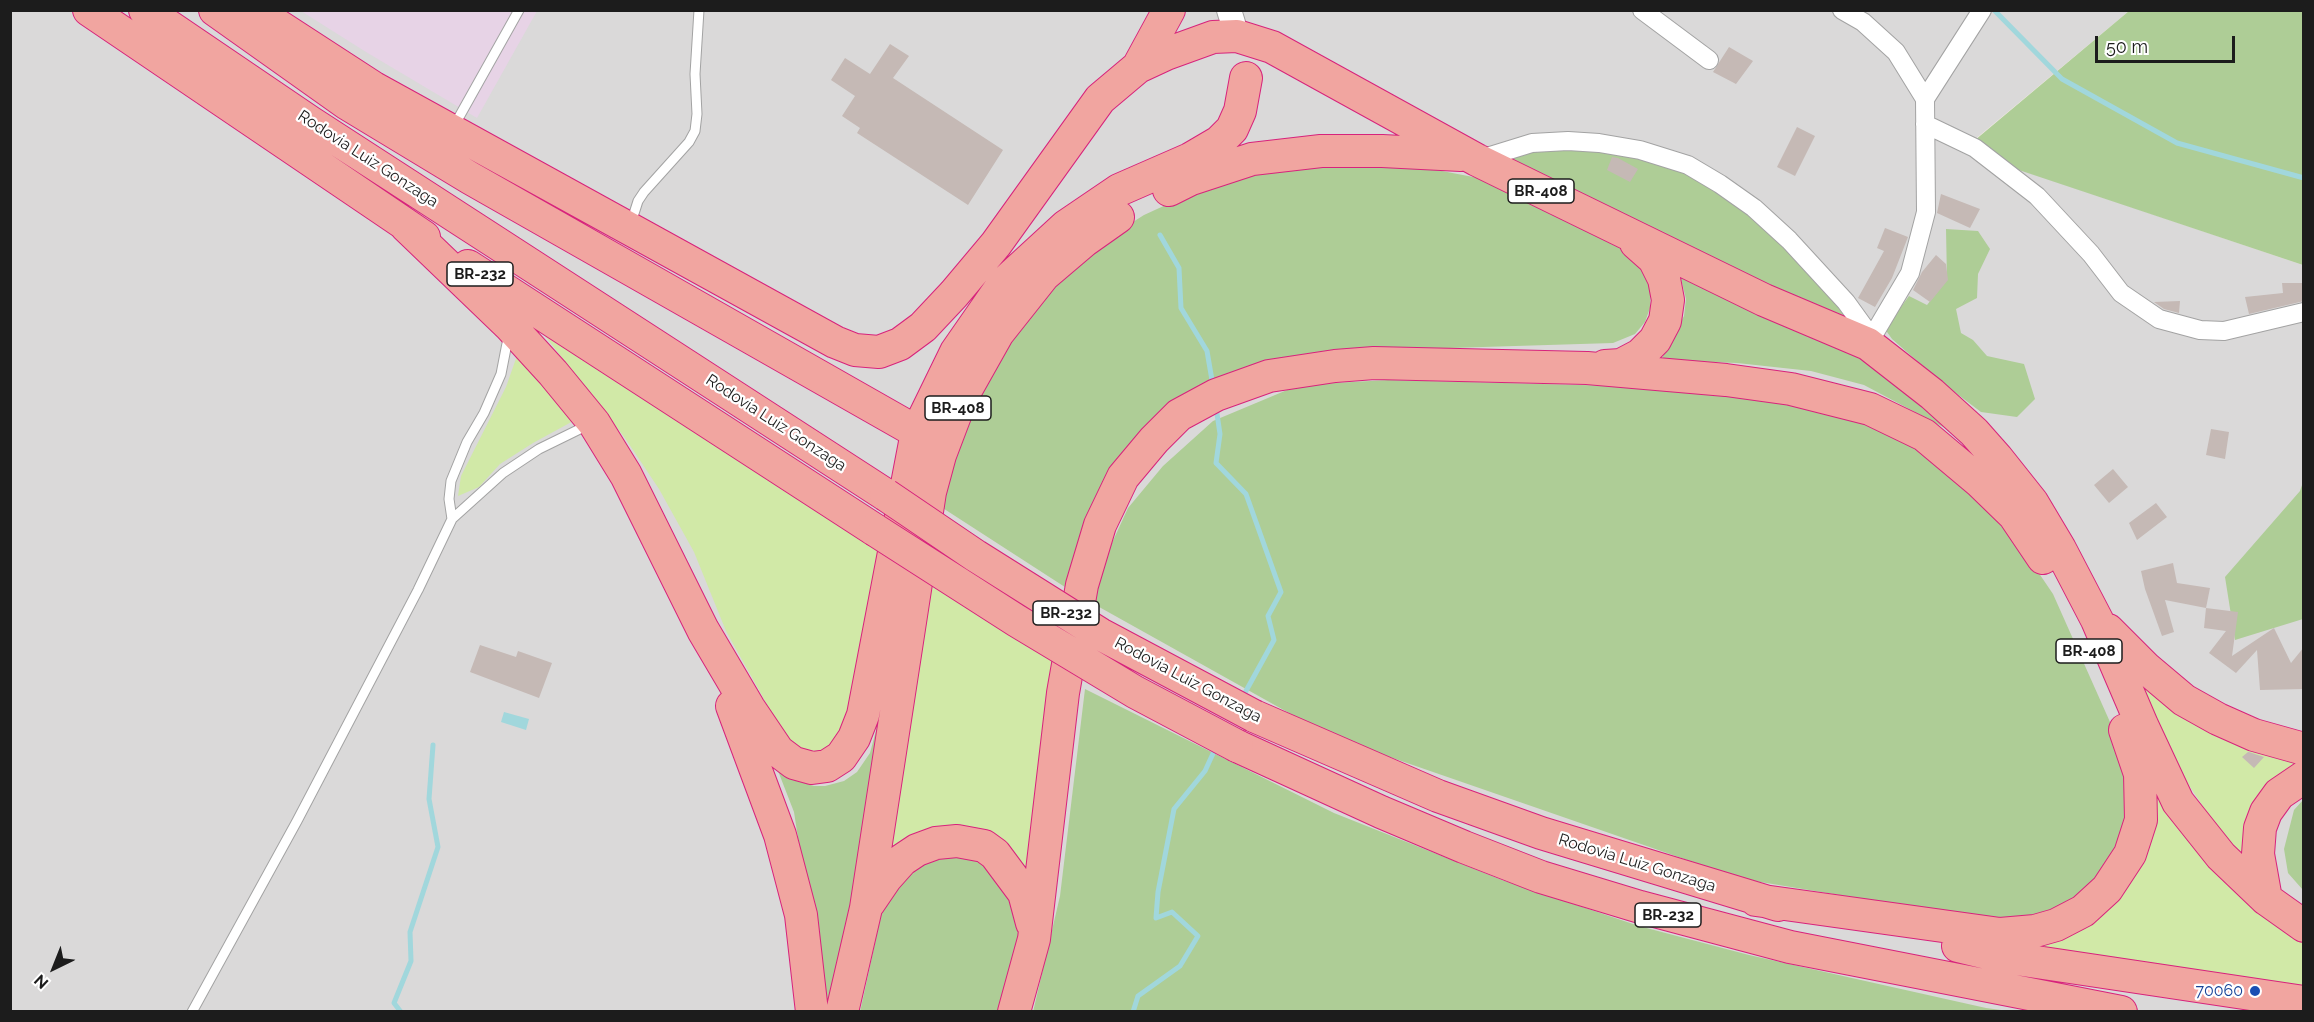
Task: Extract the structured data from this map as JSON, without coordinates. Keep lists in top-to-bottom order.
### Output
{
  "streets": {
    "highway": ["Rodovia Luiz Gonzaga", "BR-408", "BR-232"]
  },
  "crossings": [
    ["Rodovia Luiz Gonzaga", "BR-408"]
  ],
  "places": ["70060"],
  "scale_bar": "50 m",
  "north": "bottom left"
}
